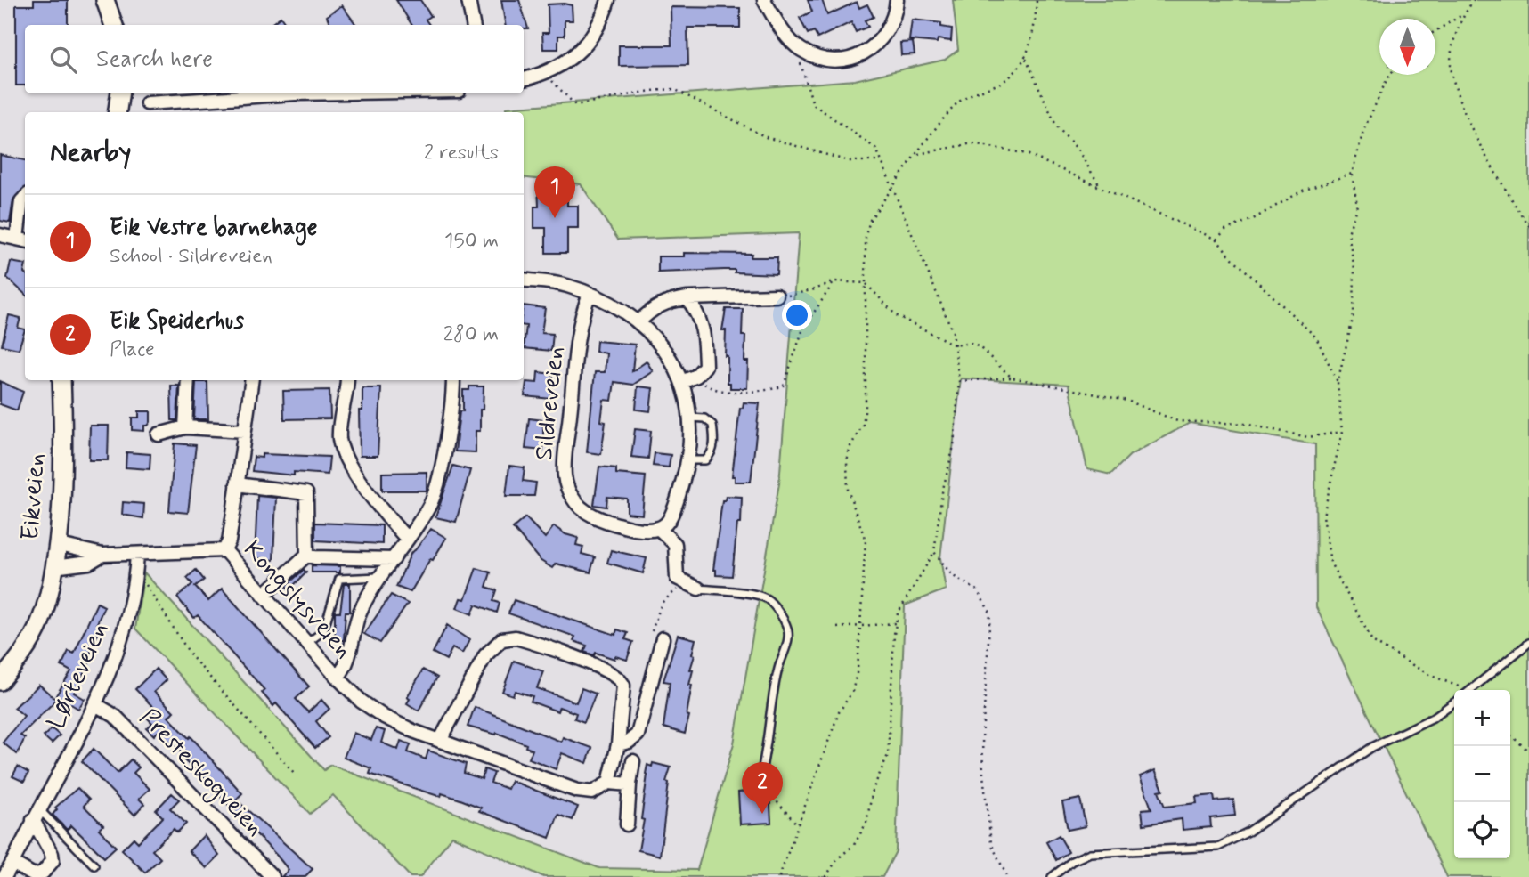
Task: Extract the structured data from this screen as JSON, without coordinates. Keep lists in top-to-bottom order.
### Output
{
  "streets": {
    "main road": ["Eikveien"],
    "street": [
      "Sildreveien",
      "Kongslysveien",
      "Lørteveien",
      "Presteskogveien"
    ]
  },
  "crossings": [
    ["Eikveien", "Kongslysveien"],
    ["Kongslysveien", "Lørteveien"],
    ["Lørteveien", "Presteskogveien"]
  ],
  "north": "bottom",
  "page": {
    "search": "Search here",
    "heading": ["Nearby", "2 results"],
    "pins": ["1", "2"],
    "list": [
      {
        "mark": "1",
        "name": "Eik Vestre barnehage",
        "note": "School · Sildreveien",
        "value": "150 m"
      },
      {
        "mark": "2",
        "name": "Eik Speiderhus",
        "note": "Place",
        "value": "280 m"
      }
    ],
    "map_buttons": ["+", "−"]
  }
}
